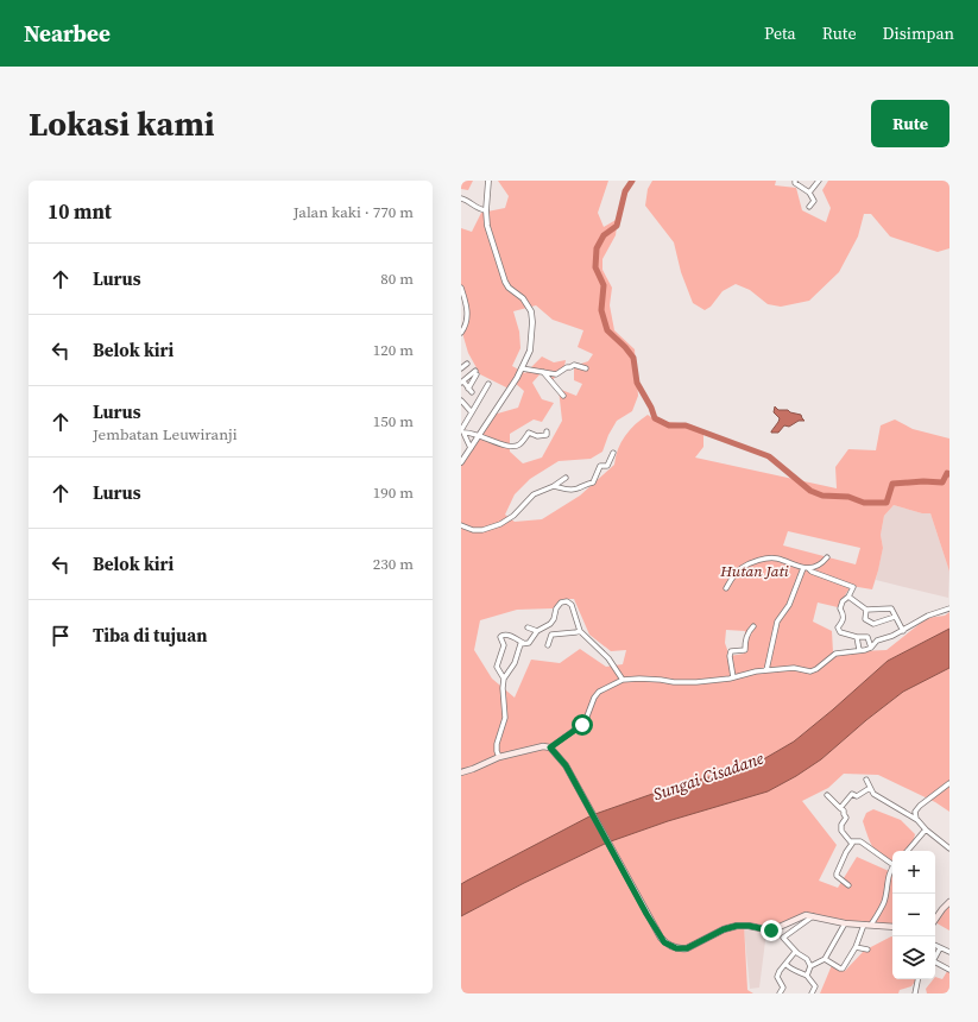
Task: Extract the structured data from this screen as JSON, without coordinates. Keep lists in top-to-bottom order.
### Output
{
  "water": ["Sungai Cisadane"],
  "parks": ["Hutan Jati"],
  "page": {
    "header": "Nearbee",
    "nav": ["Peta", "Rute", "Disimpan"],
    "buttons": "Rute",
    "title": "Lokasi kami",
    "heading": ["10 mnt", "Jalan kaki · 770 m"],
    "list": [
      ["Lurus", "80 m"],
      ["Belok kiri", "120 m"],
      ["Lurus", "Jembatan Leuwiranji", "150 m"],
      ["Lurus", "190 m"],
      ["Belok kiri", "230 m"],
      "Tiba di tujuan"
    ],
    "map_buttons": ["+", "−"]
  }
}
